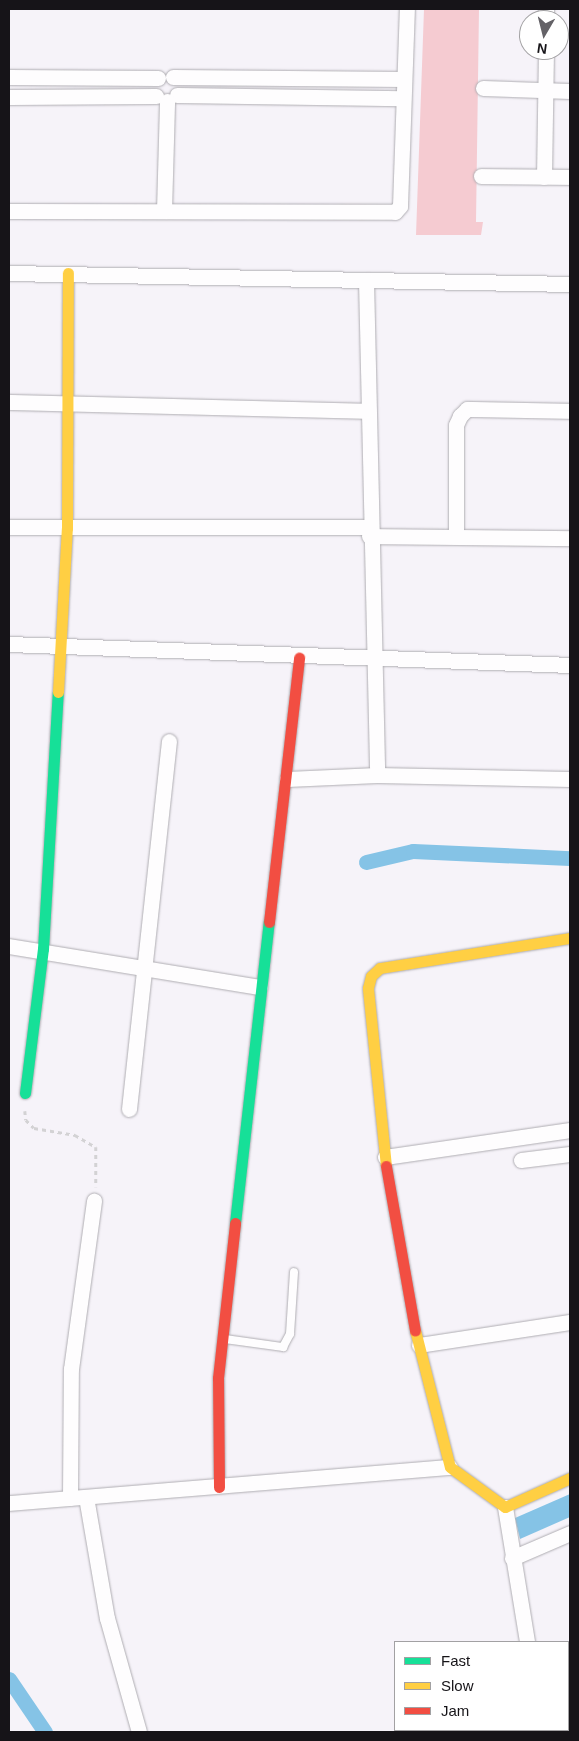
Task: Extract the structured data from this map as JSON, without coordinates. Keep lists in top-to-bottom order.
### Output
{
  "legend": ["Fast", "Slow", "Jam"],
  "north": "bottom"
}
